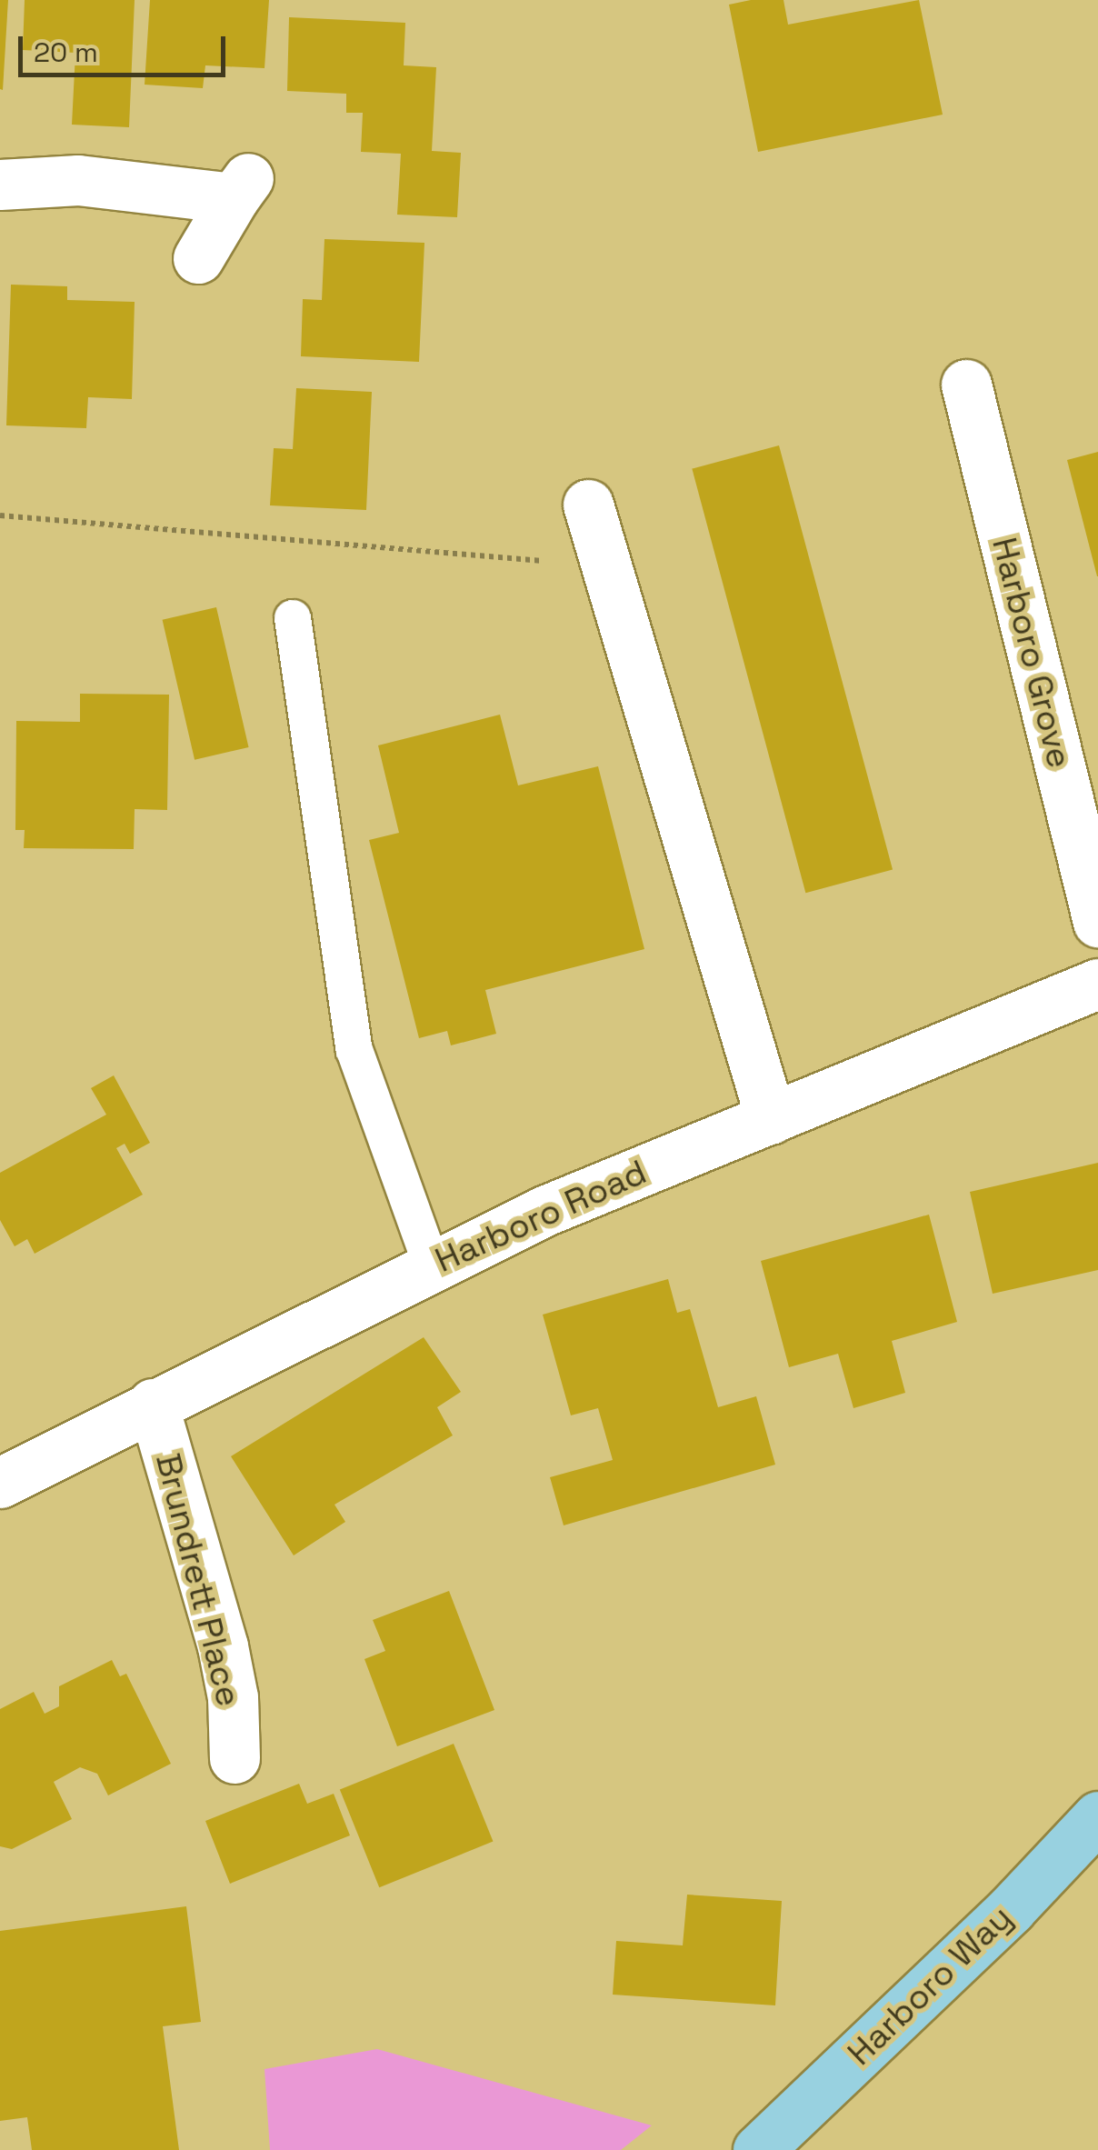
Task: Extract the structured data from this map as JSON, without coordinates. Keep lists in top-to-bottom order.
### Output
{
  "streets": {
    "main road": ["Harboro Way"],
    "street": ["Harboro Grove", "Harboro Road", "Brundrett Place"]
  },
  "crossings": [
    ["Harboro Road", "Brundrett Place"]
  ],
  "scale_bar": "20 m"
}
